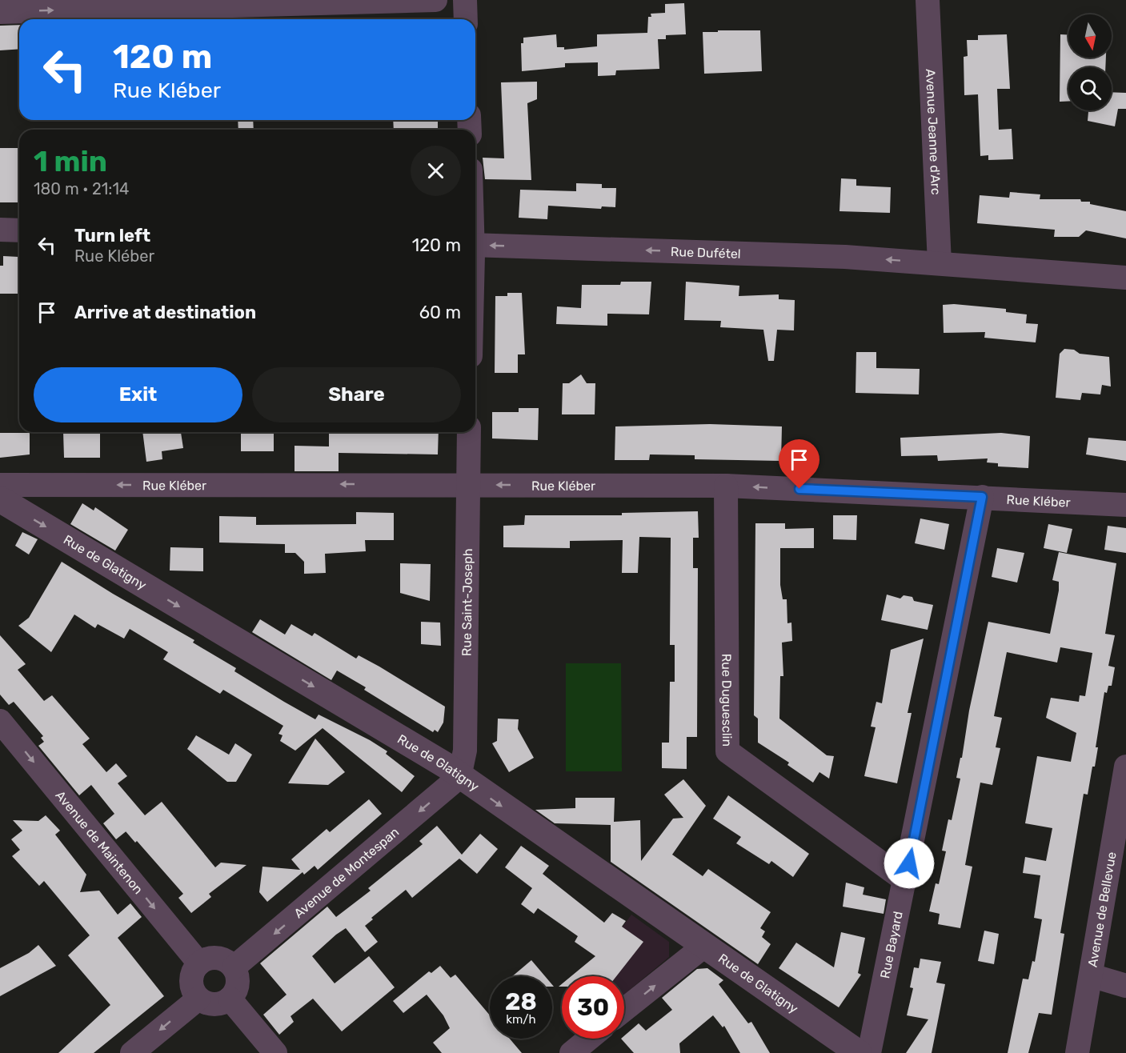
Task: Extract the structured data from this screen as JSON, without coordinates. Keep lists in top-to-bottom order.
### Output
{
  "streets": {
    "street": [
      "Avenue Jeanne d'Arc",
      "Rue Dufétel",
      "Rue Kléber",
      "Rue de Glatigny",
      "Rue Saint-Joseph",
      "Rue Duguesclin",
      "Avenue de Maintenon",
      "Avenue de Montespan",
      "Avenue de Bellevue",
      "Rue Bayard"
    ]
  },
  "crossings": [
    ["Avenue Jeanne d'Arc", "Rue Dufétel"],
    ["Rue Kléber", "Rue Saint-Joseph"],
    ["Rue Kléber", "Rue Duguesclin"],
    ["Rue Kléber", "Rue Bayard"],
    ["Rue de Glatigny", "Rue Saint-Joseph"],
    ["Rue de Glatigny", "Avenue de Montespan"],
    ["Rue Saint-Joseph", "Avenue de Montespan"],
    ["Rue Duguesclin", "Rue Bayard"],
    ["Avenue de Maintenon", "Avenue de Montespan"]
  ],
  "one_way": [
    "Rue Dufétel",
    "Rue Kléber",
    "Rue de Glatigny",
    "Avenue de Maintenon",
    "Avenue de Montespan"
  ],
  "north": "bottom",
  "page": {
    "turn": ["120 m", "Rue Kléber"],
    "heading": ["1 min", "180 m · 21:14"],
    "list": [
      {
        "name": "Turn left",
        "note": "Rue Kléber",
        "value": "120 m"
      },
      {
        "name": "Arrive at destination",
        "value": "60 m"
      }
    ],
    "buttons": ["Exit", "Share"],
    "speed": "28 km/h",
    "limit": "30"
  }
}
